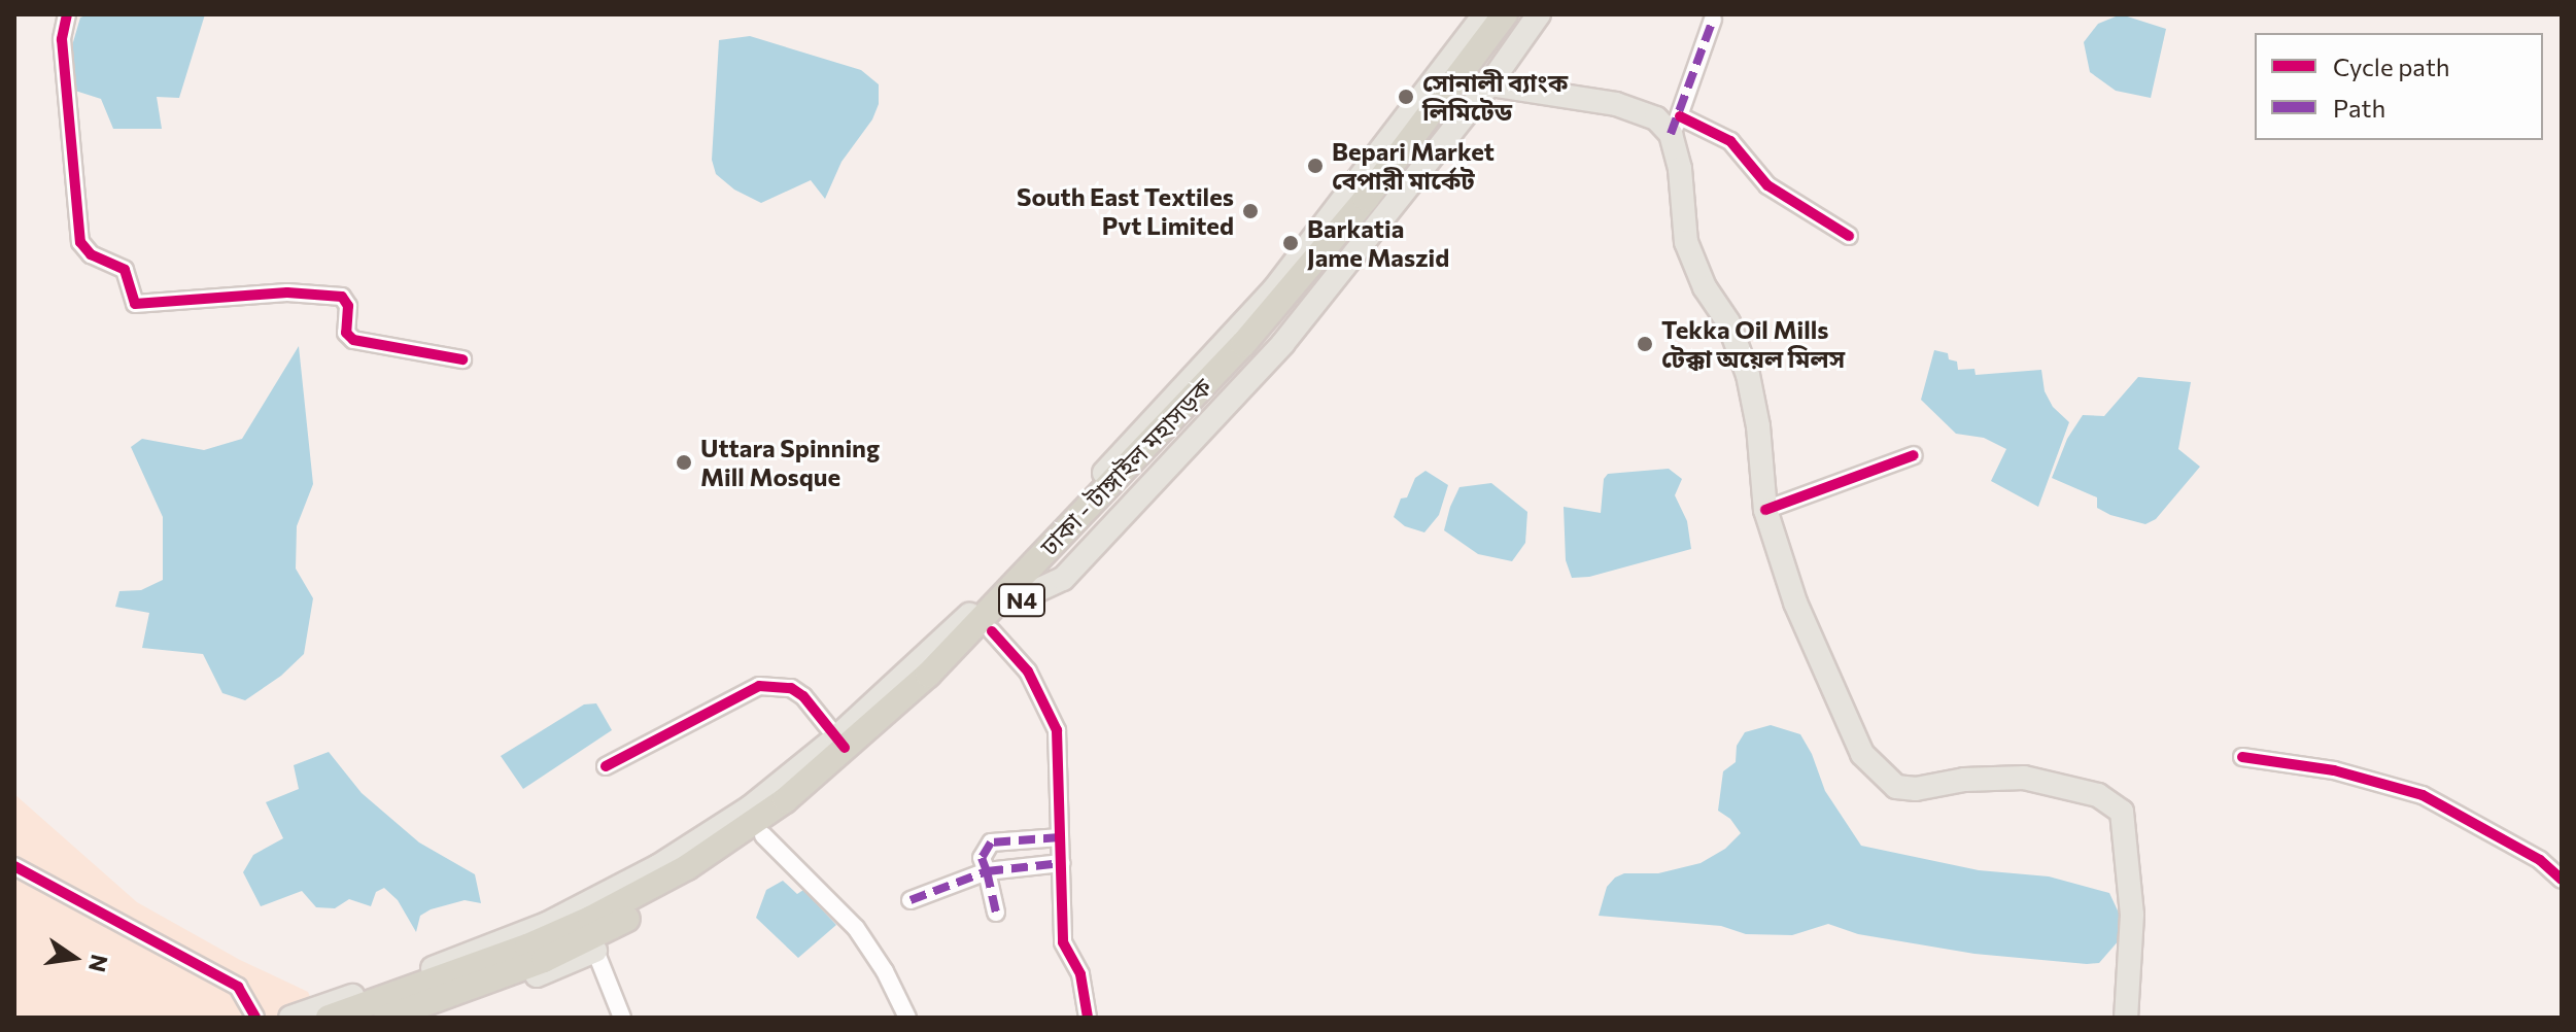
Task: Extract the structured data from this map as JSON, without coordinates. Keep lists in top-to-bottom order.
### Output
{
  "streets": {
    "highway": ["ঢাকা - টাঙ্গাইল মহাসড়ক", "N4"]
  },
  "places": [
    "সোনালী ব্যাংক লিমিটেড",
    "Bepari Market বেপারী মার্কেট",
    "South East Textiles Pvt Limited",
    "Barkatia Jame Maszid",
    "Tekka Oil Mills টেক্কা অয়েল মিলস",
    "Uttara Spinning Mill Mosque"
  ],
  "legend": ["Cycle path", "Path"],
  "north": "right"
}
